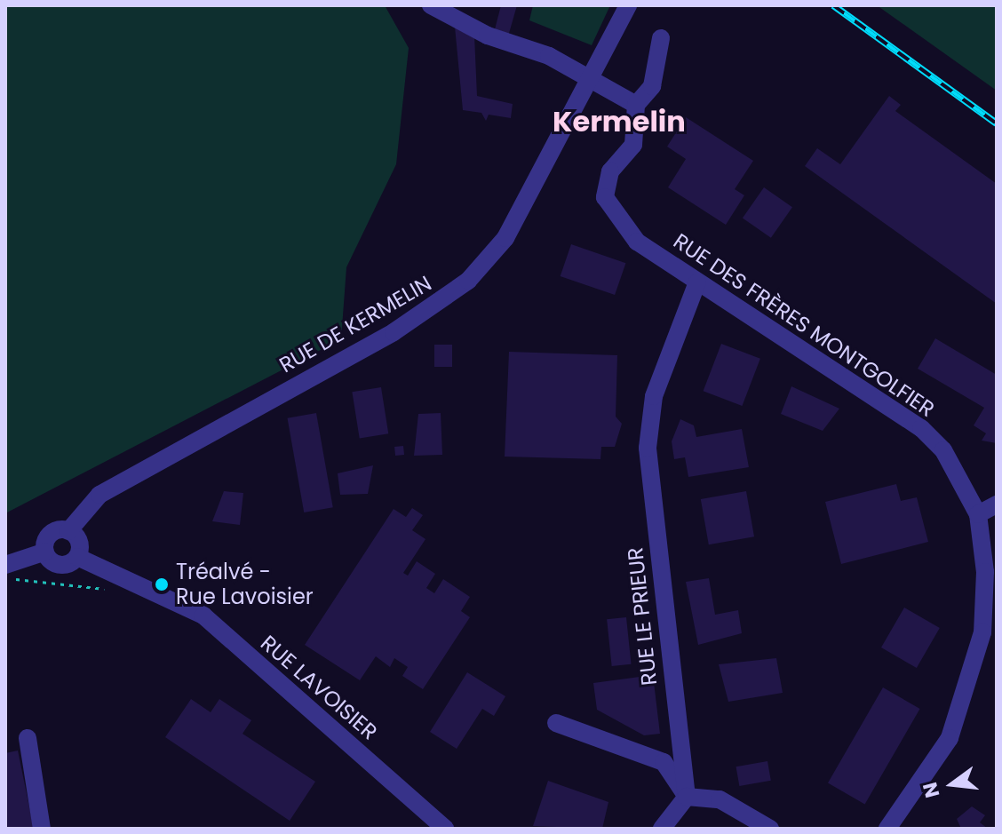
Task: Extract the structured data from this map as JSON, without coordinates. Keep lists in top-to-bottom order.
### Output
{
  "streets": {
    "street": [
      "RUE DE KERMELIN",
      "RUE DES FRÈRES MONTGOLFIER",
      "RUE LE PRIEUR",
      "RUE LAVOISIER"
    ]
  },
  "crossings": [
    ["RUE DE KERMELIN", "RUE LAVOISIER"],
    ["RUE DES FRÈRES MONTGOLFIER", "RUE LE PRIEUR"]
  ],
  "districts": ["Kermelin"],
  "places": ["Tréalvé - Rue Lavoisier"],
  "north": "left"
}
